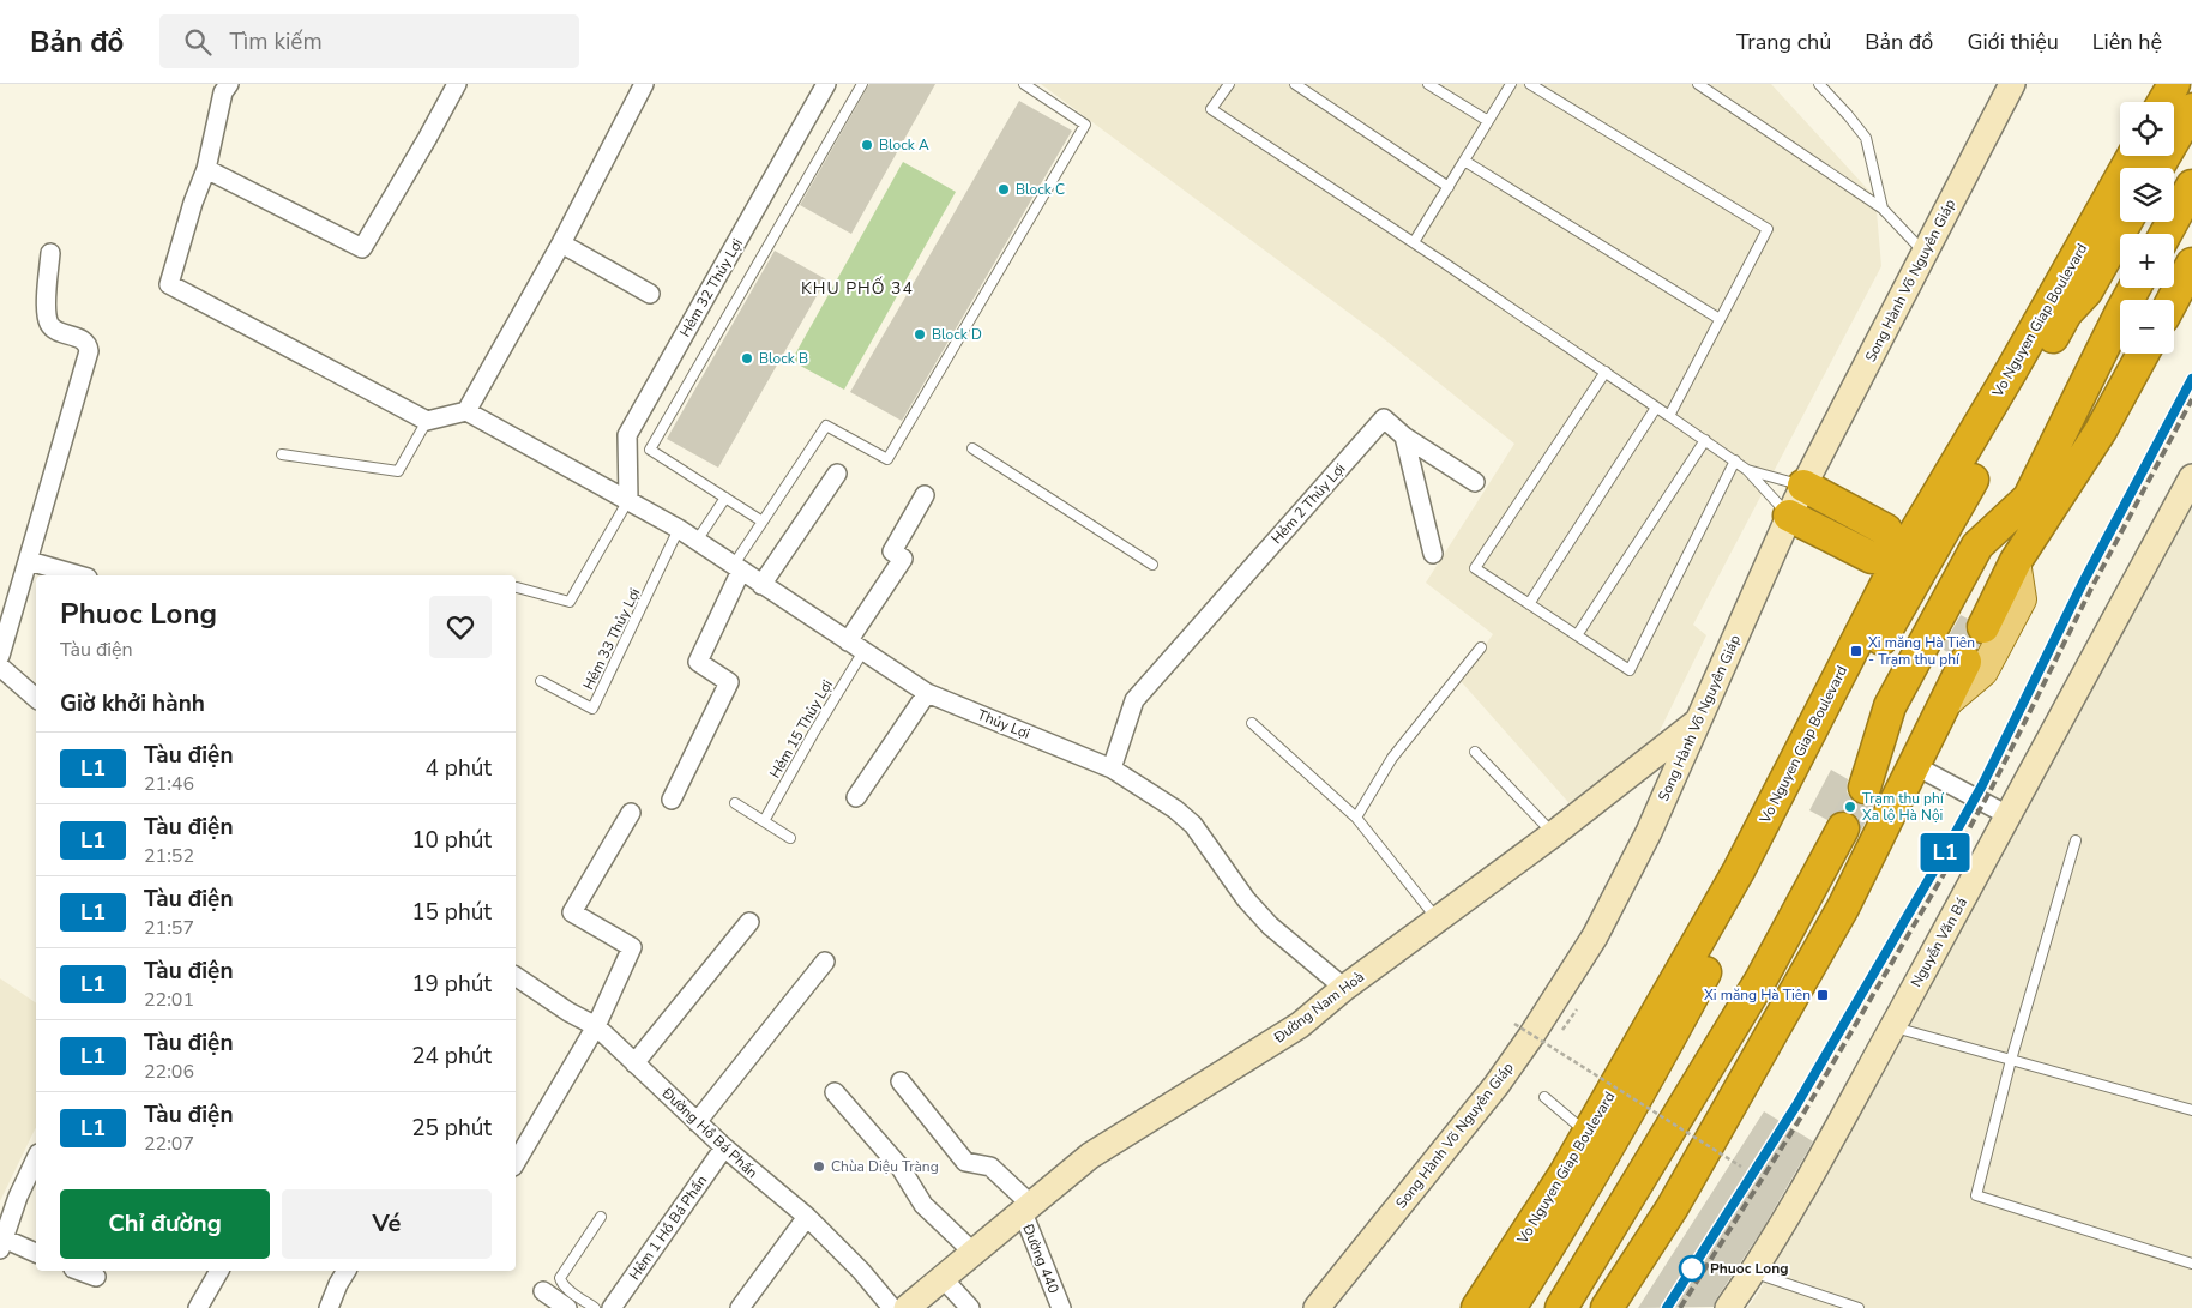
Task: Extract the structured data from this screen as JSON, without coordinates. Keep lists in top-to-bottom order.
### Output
{
  "streets": {
    "highway": ["Vo Nguyen Giap Boulevard"],
    "main road": ["Song Hành Võ Nguyên Giáp", "Nguyễn Văn Bá", "Đường Nam Hoà"],
    "street": [
      "Hẻm 32 Thủy Lợi",
      "Hẻm 2 Thủy Lợi",
      "Thủy Lợi",
      "Đường Hồ Bá Phấn",
      "Hẻm 1 Hồ Bá Phấn",
      "Đường 440"
    ],
    "lane": ["Hẻm 33 Thủy Lợi", "Hẻm 15 Thủy Lợi"]
  },
  "crossings": [
    ["Song Hành Võ Nguyên Giáp", "Đường Nam Hoà"],
    ["Hẻm 32 Thủy Lợi", "Thủy Lợi"],
    ["Hẻm 2 Thủy Lợi", "Thủy Lợi"],
    ["Hẻm 33 Thủy Lợi", "Thủy Lợi"],
    ["Thủy Lợi", "Hẻm 15 Thủy Lợi"],
    ["Thủy Lợi", "Đường Nam Hoà"],
    ["Đường Nam Hoà", "Đường 440"],
    ["Đường Hồ Bá Phấn", "Hẻm 1 Hồ Bá Phấn"]
  ],
  "districts": ["KHU PHỐ 34"],
  "places": {
    "other": [
      "Block A",
      "Block C",
      "Block D",
      "Block B",
      "Trạm thu phí Xa lộ Hà Nội",
      "Chùa Diệu Tràng",
      "Phuoc Long"
    ],
    "transit": ["Xi măng Hà Tiên - Trạm thu phí", "Xi măng Hà Tiên"]
  },
  "lines": ["metro line L1"],
  "page": {
    "header": "Bản đồ",
    "search": "Tìm kiếm",
    "nav": [
      "Trang chủ",
      "Bản đồ",
      "Giới thiệu",
      "Liên hệ"
    ],
    "on_map": "L1",
    "map_buttons": ["+", "−"],
    "heading": [
      ["Phuoc Long", "Tàu điện"],
      "Giờ khởi hành"
    ],
    "list": [
      {
        "mark": "L1",
        "name": "Tàu điện",
        "note": "21:46",
        "value": "4 phút"
      },
      {
        "mark": "L1",
        "name": "Tàu điện",
        "note": "21:52",
        "value": "10 phút"
      },
      {
        "mark": "L1",
        "name": "Tàu điện",
        "note": "21:57",
        "value": "15 phút"
      },
      {
        "mark": "L1",
        "name": "Tàu điện",
        "note": "22:01",
        "value": "19 phút"
      },
      {
        "mark": "L1",
        "name": "Tàu điện",
        "note": "22:06",
        "value": "24 phút"
      },
      {
        "mark": "L1",
        "name": "Tàu điện",
        "note": "22:07",
        "value": "25 phút"
      }
    ],
    "buttons": ["Chỉ đường", "Vé"]
  }
}
